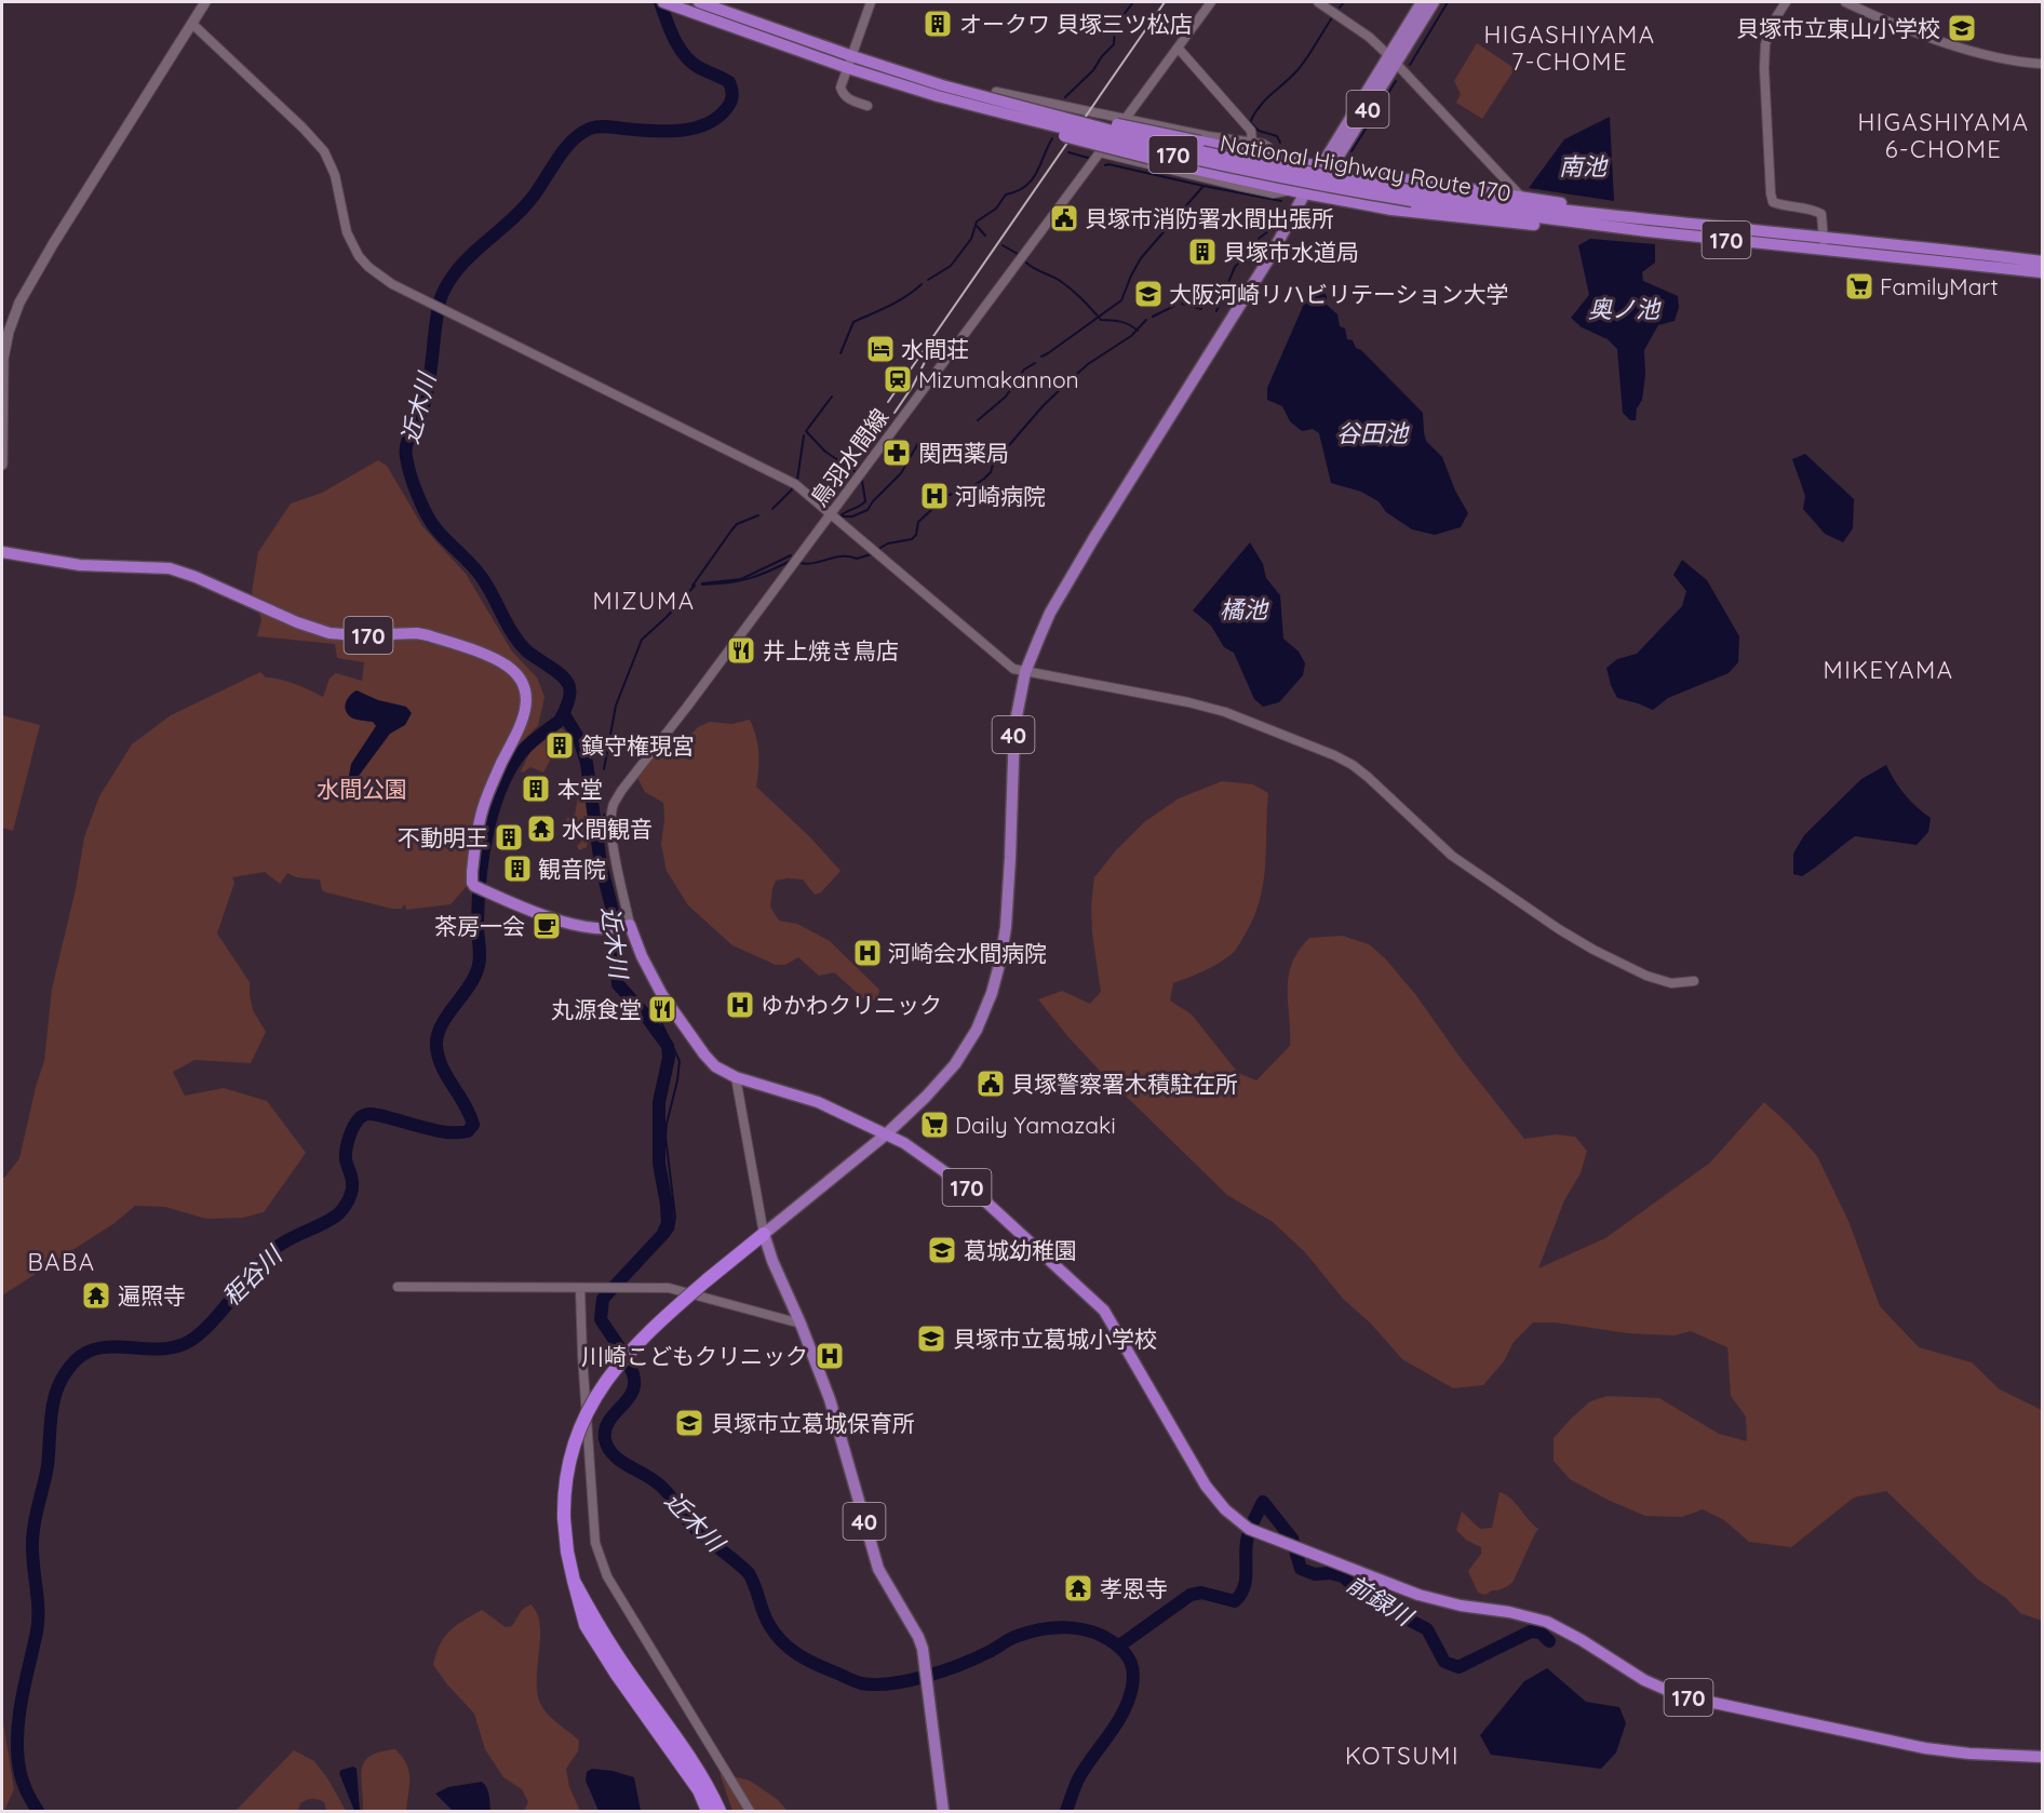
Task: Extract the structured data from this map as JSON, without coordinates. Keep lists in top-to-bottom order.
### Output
{
  "streets": {
    "highway": ["170", "National Highway Route 170"],
    "main road": ["40"],
    "street": ["鳥羽水間線"]
  },
  "crossings": [
    ["40", "170"],
    ["170", "鳥羽水間線"]
  ],
  "districts": [
    "HIGASHIYAMA 7-CHOME",
    "HIGASHIYAMA 6-CHOME",
    "MIZUMA",
    "MIKEYAMA",
    "BABA",
    "KOTSUMI"
  ],
  "water": [
    "南池",
    "奥ノ池",
    "近木川",
    "谷田池",
    "橘池",
    "秬谷川",
    "前録川"
  ],
  "parks": ["水間公園"],
  "places": {
    "building": [
      "オークワ 貝塚三ツ松店",
      "貝塚市水道局",
      "鎮守権現宮",
      "本堂",
      "不動明王",
      "観音院"
    ],
    "school or university": [
      "貝塚市立東山小学校",
      "大阪河崎リハビリテーション大学",
      "葛城幼稚園",
      "貝塚市立葛城小学校",
      "貝塚市立葛城保育所"
    ],
    "public building": ["貝塚市消防署水間出張所", "貝塚警察署木積駐在所"],
    "supermarket": ["FamilyMart", "Daily Yamazaki"],
    "hotel": ["水間荘"],
    "station": ["Mizumakannon"],
    "pharmacy": ["関西薬局"],
    "hospital": [
      "河崎病院",
      "河崎会水間病院",
      "ゆかわクリニック",
      "川崎こどもクリニック"
    ],
    "restaurant": ["井上焼き鳥店", "丸源食堂"],
    "temple": ["水間観音", "遍照寺", "孝恩寺"],
    "cafe": ["茶房一会"]
  }
}
